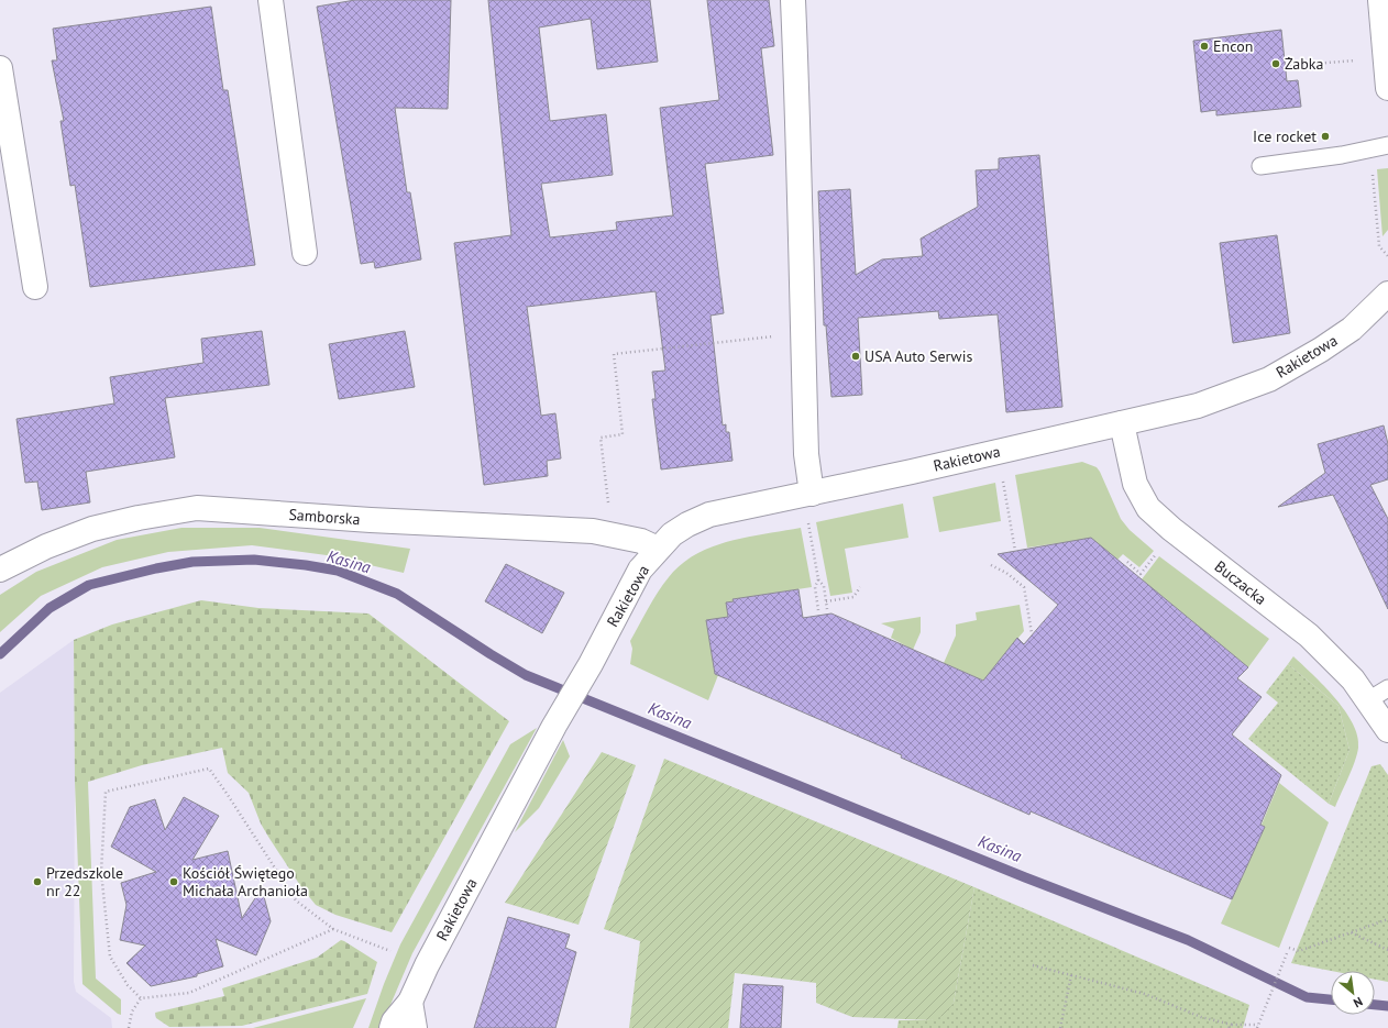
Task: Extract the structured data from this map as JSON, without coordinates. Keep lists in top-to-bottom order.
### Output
{
  "streets": {
    "street": ["Rakietowa", "Samborska", "Buczacka"]
  },
  "crossings": [
    ["Rakietowa", "Samborska"],
    ["Rakietowa", "Buczacka"]
  ],
  "water": ["Kasina"],
  "places": [
    "Encon",
    "Żabka",
    "Ice rocket",
    "USA Auto Serwis",
    "Przedszkole nr 22",
    "Kościół Świętego Michała Archanioła"
  ],
  "north": "bottom right"
}
